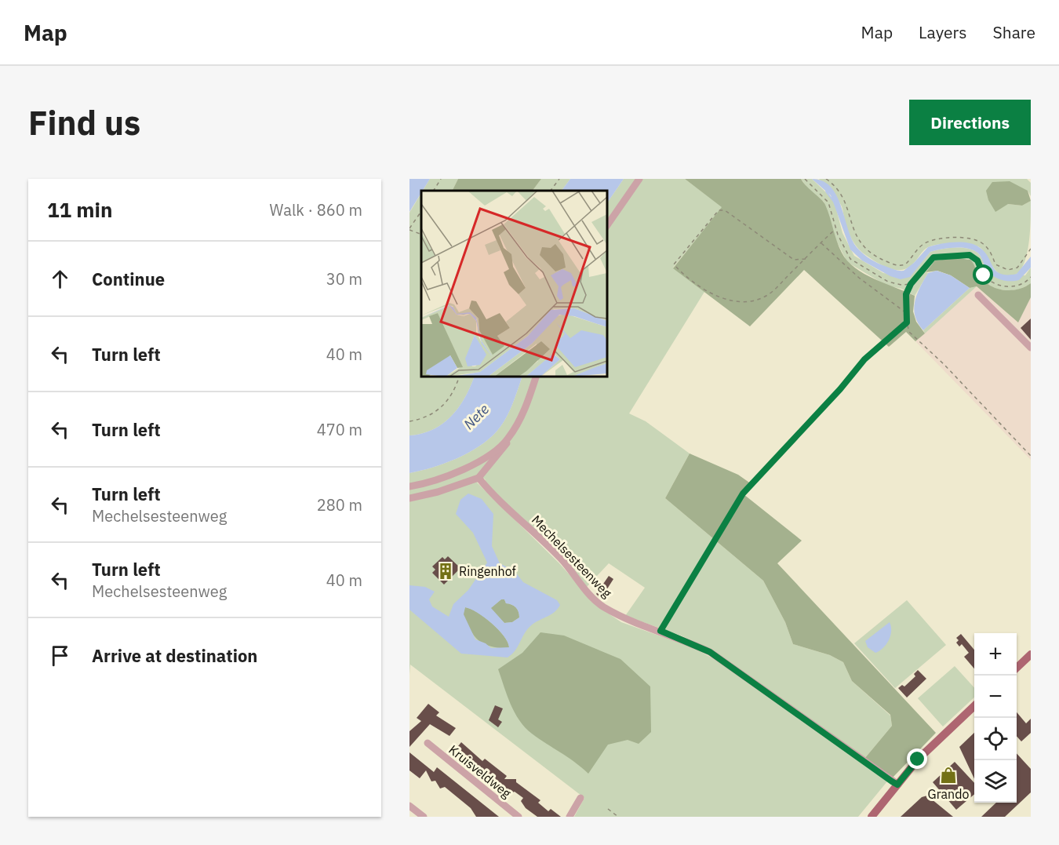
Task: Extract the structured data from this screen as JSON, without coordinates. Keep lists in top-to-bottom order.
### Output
{
  "streets": {
    "street": ["Mechelsesteenweg", "Kruisveldweg"]
  },
  "water": ["Nete"],
  "places": {
    "building": ["Ringenhof"],
    "shop": ["Grando"]
  },
  "page": {
    "header": "Map",
    "nav": ["Map", "Layers", "Share"],
    "buttons": "Directions",
    "title": "Find us",
    "heading": ["11 min", "Walk · 860 m"],
    "list": [
      ["Continue", "30 m"],
      ["Turn left", "40 m"],
      ["Turn left", "470 m"],
      ["Turn left", "Mechelsesteenweg", "280 m"],
      ["Turn left", "Mechelsesteenweg", "40 m"],
      "Arrive at destination"
    ],
    "map_buttons": ["+", "−"]
  }
}
